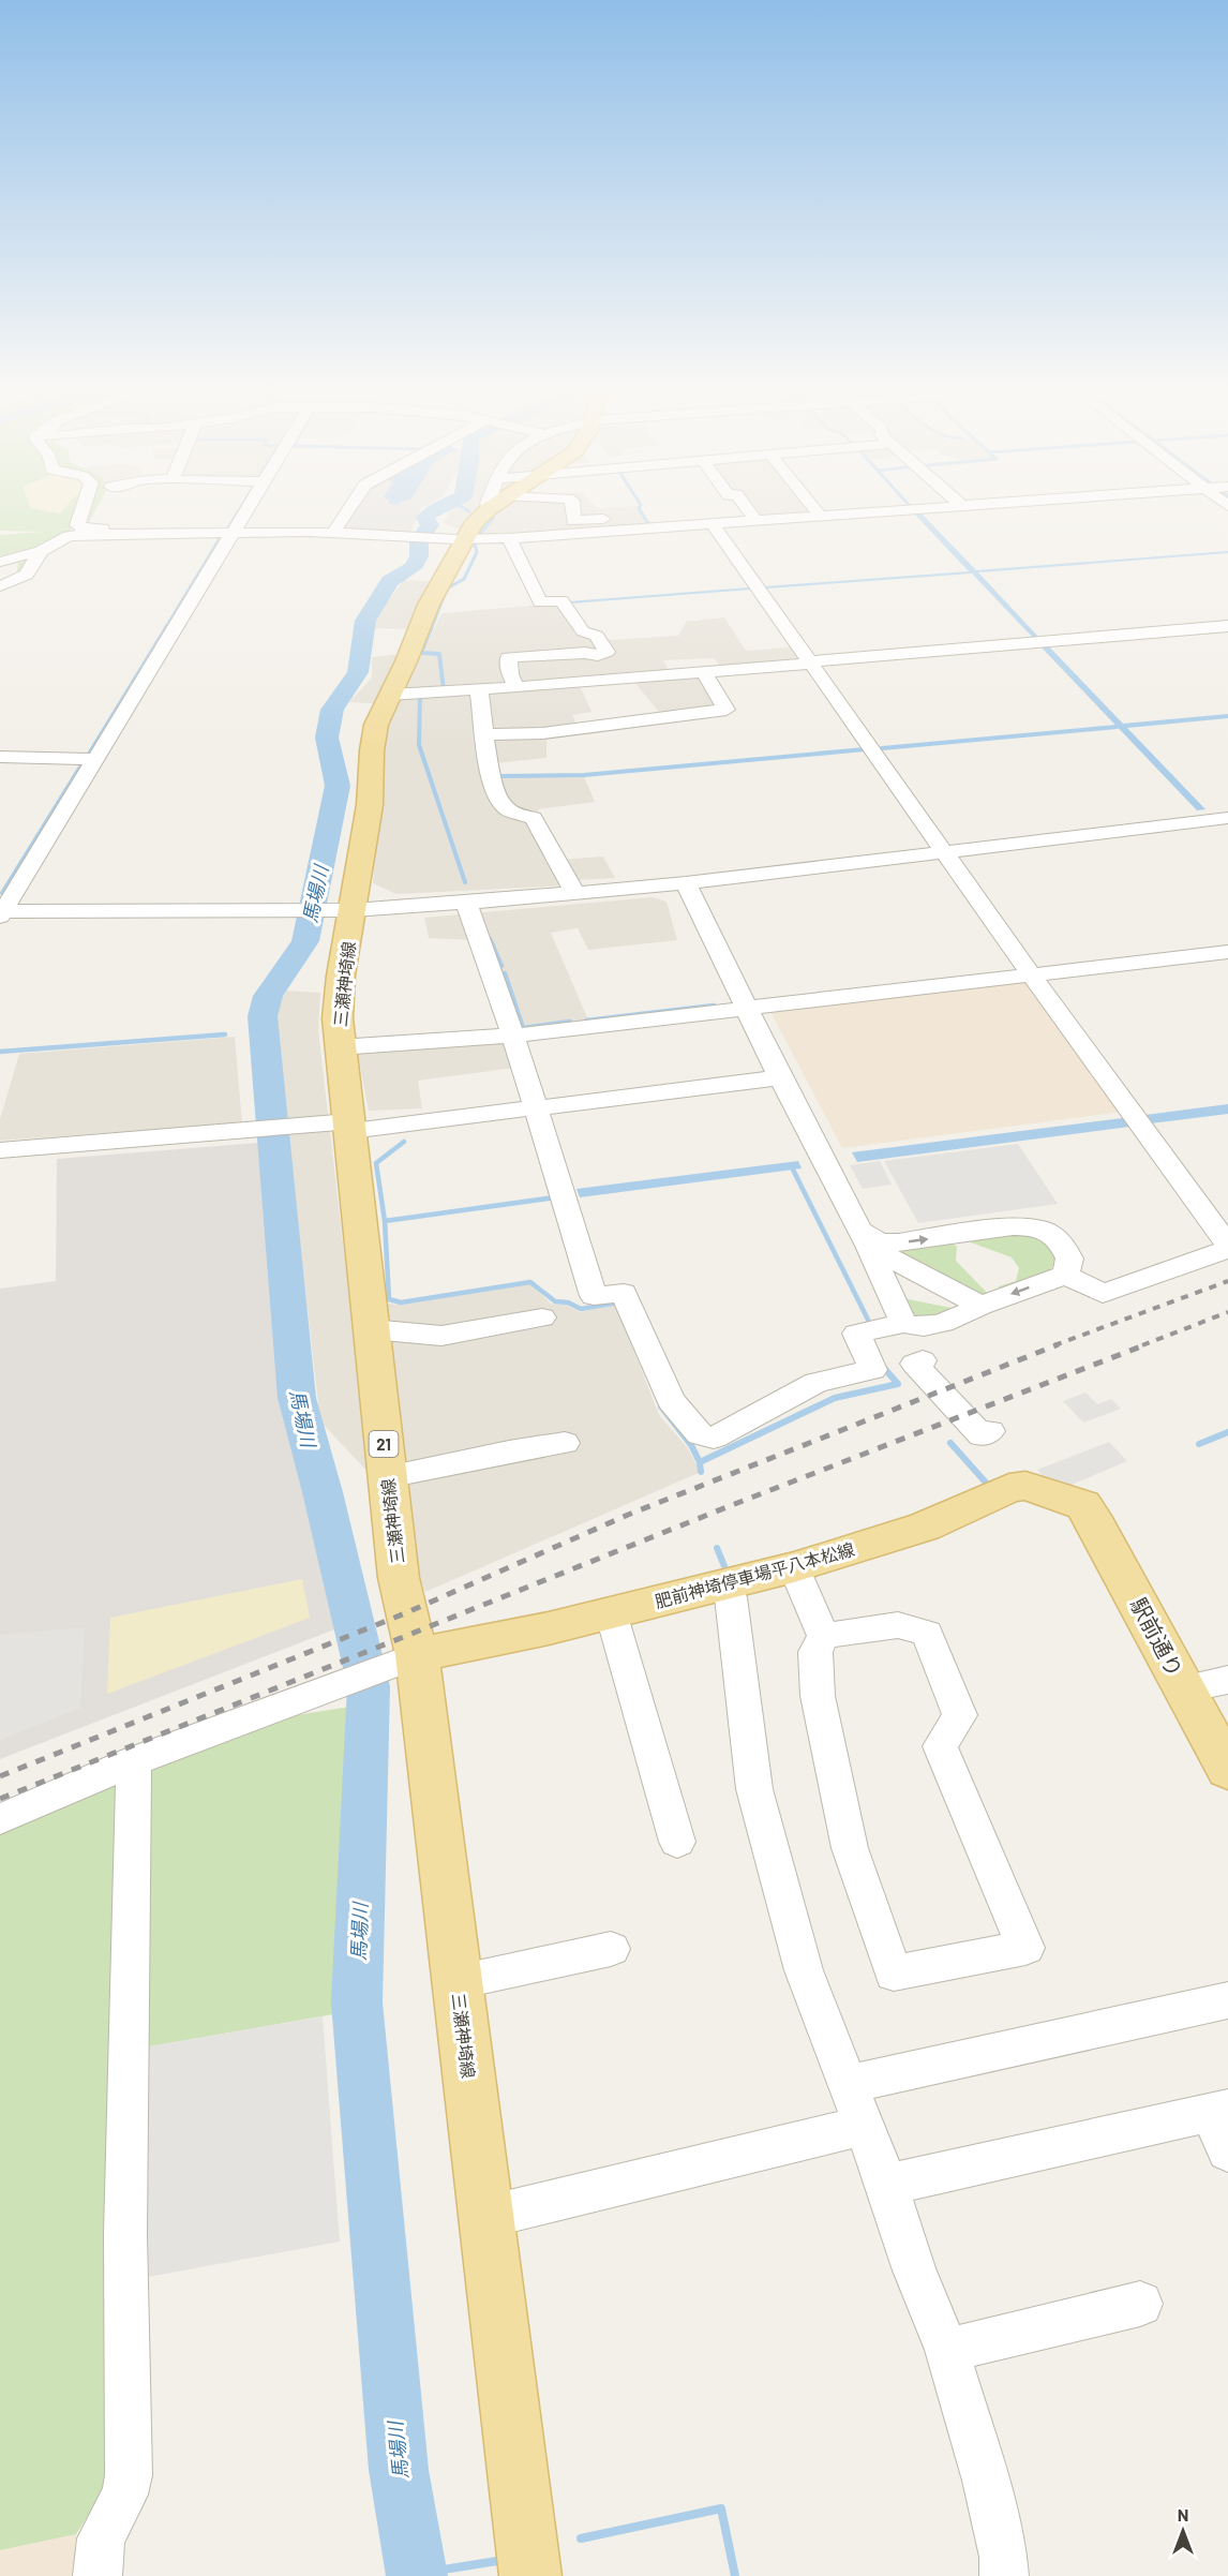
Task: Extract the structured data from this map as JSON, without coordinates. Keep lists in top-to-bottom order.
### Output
{
  "streets": {
    "main road": [
      "三瀬神埼線",
      "21",
      "肥前神埼停車場平八本松線",
      "駅前通り"
    ]
  },
  "crossings": [
    ["三瀬神埼線", "肥前神埼停車場平八本松線"],
    ["肥前神埼停車場平八本松線", "駅前通り"]
  ],
  "water": ["馬場川"],
  "north": "top"
}
